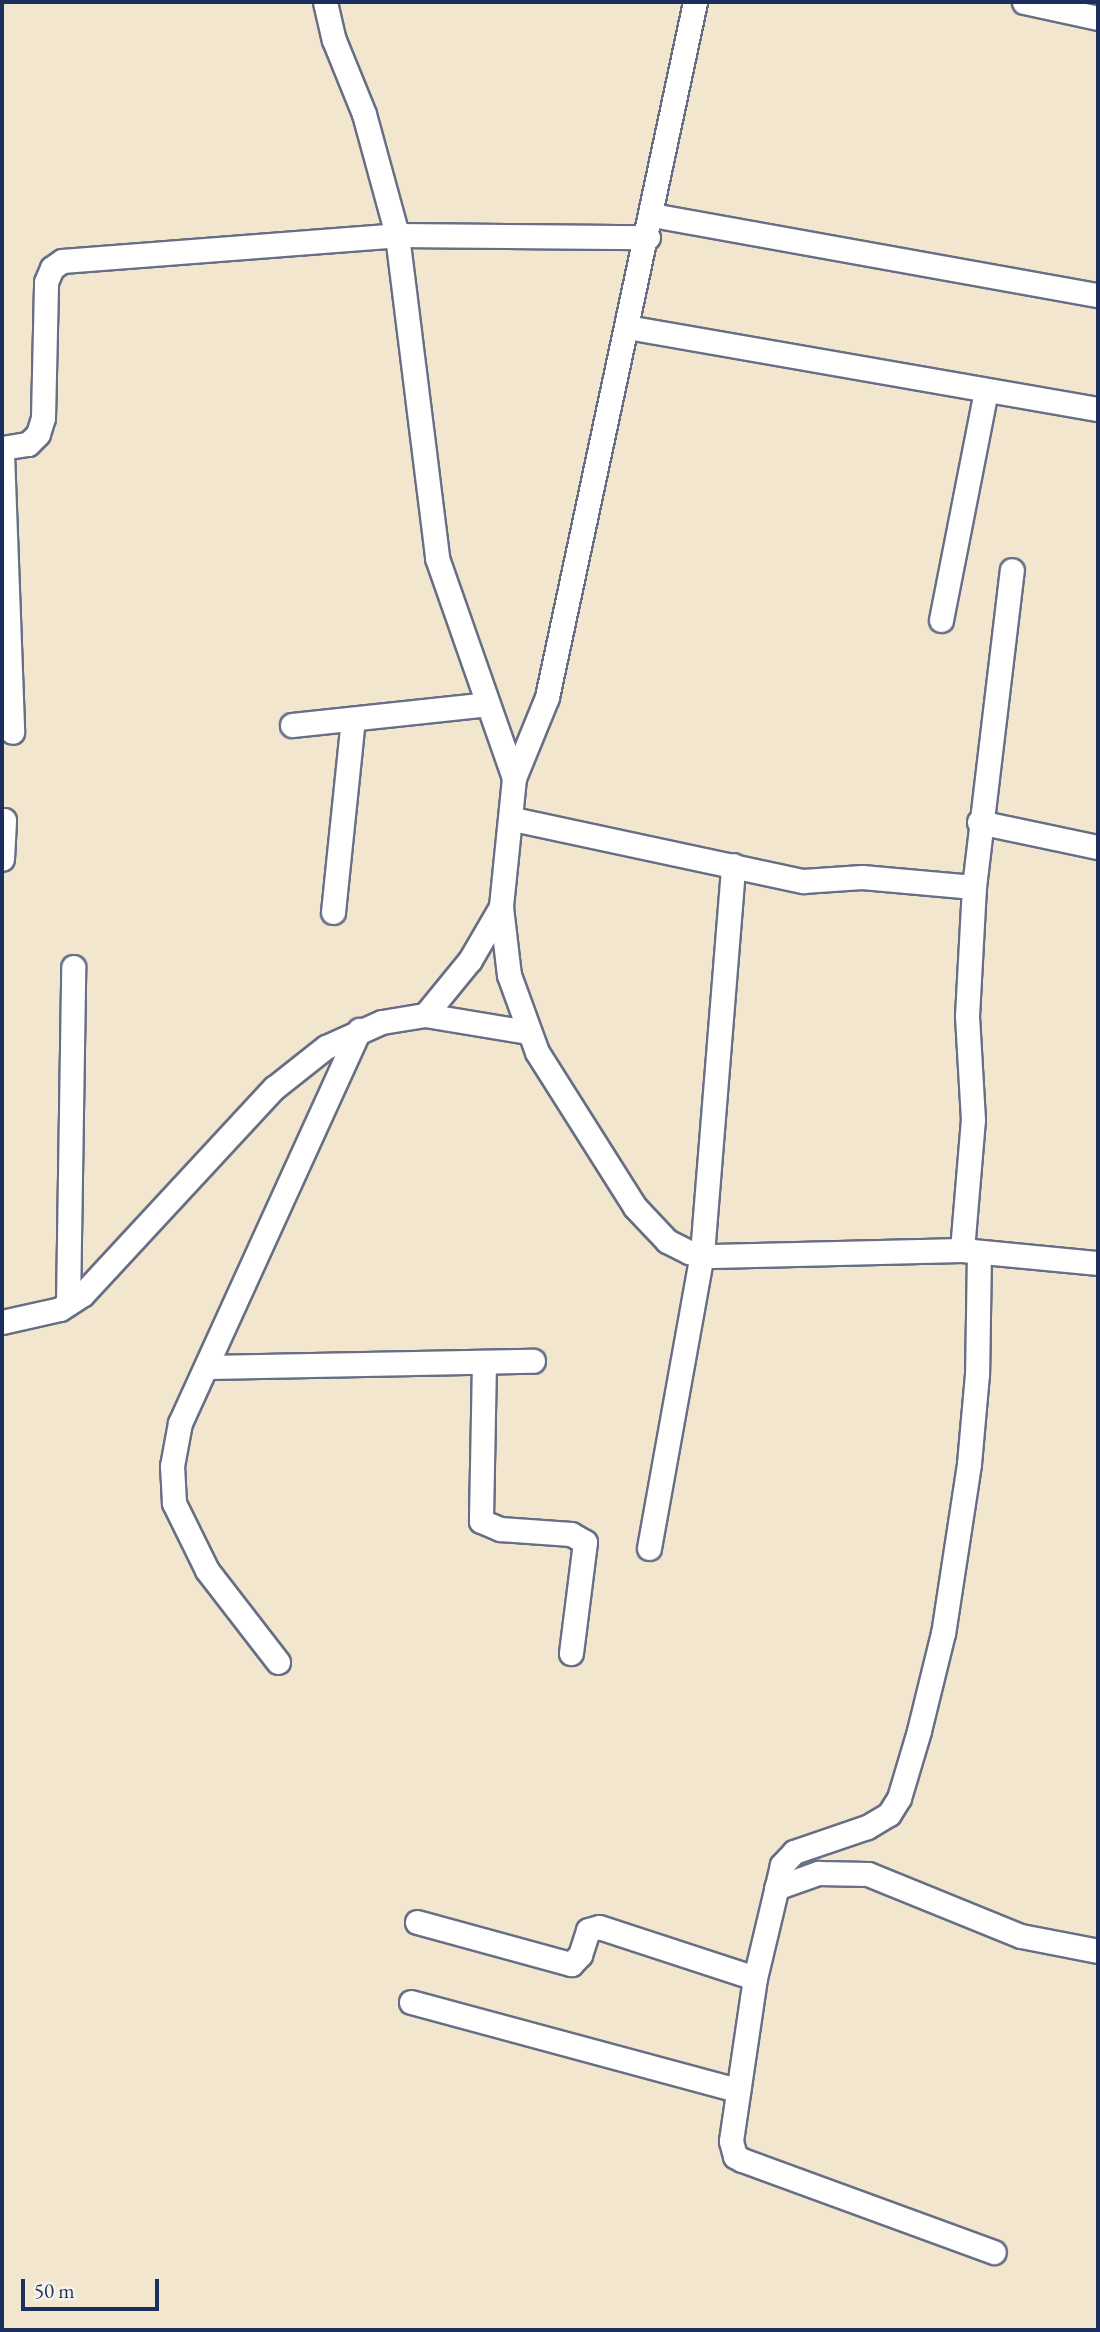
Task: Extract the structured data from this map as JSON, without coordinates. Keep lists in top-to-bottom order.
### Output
{
  "scale_bar": "50 m"
}
